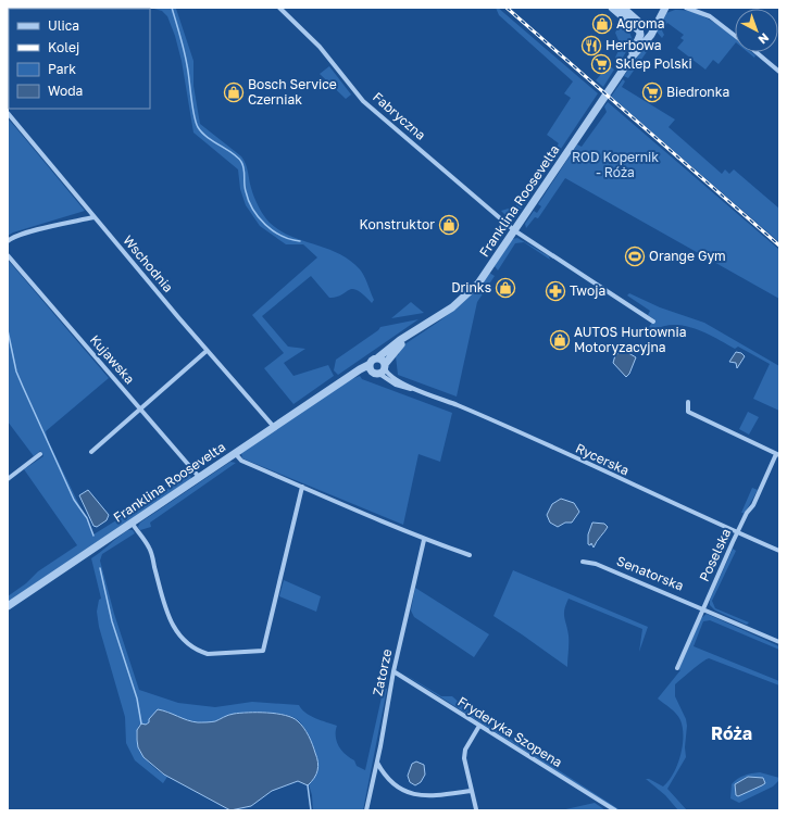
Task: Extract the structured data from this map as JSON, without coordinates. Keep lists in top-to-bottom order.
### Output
{
  "streets": {
    "street": [
      "Fabryczna",
      "Franklina Roosevelta",
      "Wschodnia",
      "Kujawska",
      "Rycerska",
      "Poselska",
      "Senatorska",
      "Zatorze",
      "Fryderyka Szopena"
    ]
  },
  "crossings": [
    ["Fabryczna", "Franklina Roosevelta"],
    ["Franklina Roosevelta", "Wschodnia"],
    ["Franklina Roosevelta", "Kujawska"],
    ["Franklina Roosevelta", "Rycerska"],
    ["Rycerska", "Poselska"],
    ["Poselska", "Senatorska"],
    ["Zatorze", "Fryderyka Szopena"]
  ],
  "districts": ["Róża"],
  "parks": ["ROD Kopernik - Róża"],
  "places": {
    "shop": [
      "Agroma",
      "Bosch Service Czerniak",
      "Konstruktor",
      "Drinks",
      "AUTOS Hurtownia Motoryzacyjna"
    ],
    "restaurant": ["Herbowa"],
    "supermarket": ["Sklep Polski", "Biedronka"],
    "sports": ["Orange Gym"],
    "pharmacy": ["Twoja"]
  },
  "legend": [
    "Ulica",
    "Kolej",
    "Park",
    "Woda"
  ],
  "north": "bottom right"
}
